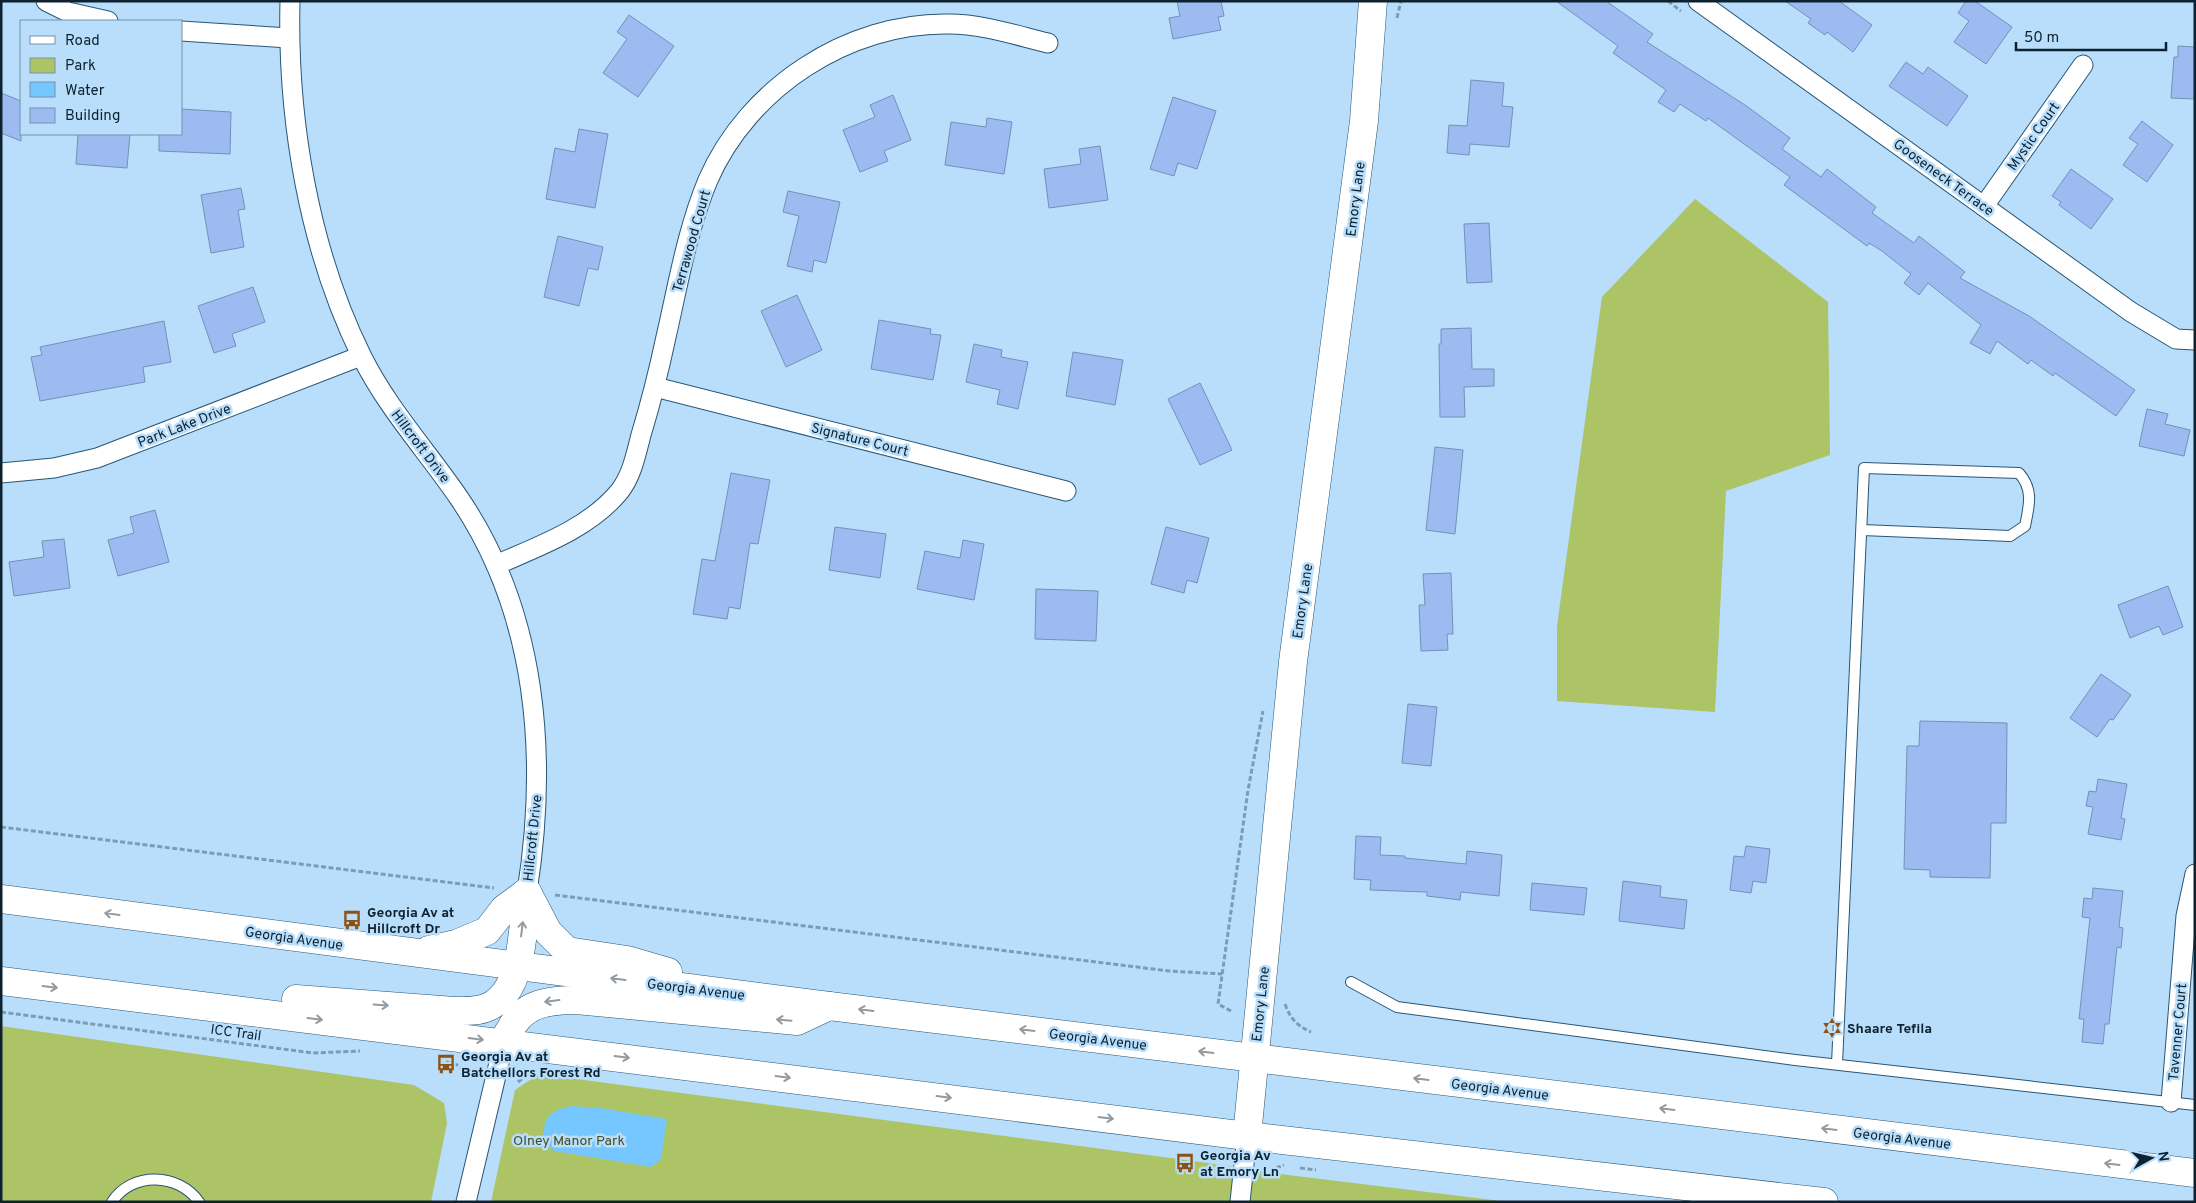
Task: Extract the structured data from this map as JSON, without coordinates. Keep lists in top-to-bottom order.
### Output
{
  "streets": {
    "main road": ["Emory Lane", "Georgia Avenue"],
    "street": [
      "Mystic Court",
      "Gooseneck Terrace",
      "Terrawood Court",
      "Park Lake Drive",
      "Signature Court",
      "Hillcroft Drive",
      "Tavenner Court"
    ],
    "path": ["ICC Trail"]
  },
  "crossings": [
    ["Mystic Court", "Gooseneck Terrace"],
    ["Emory Lane", "Georgia Avenue"],
    ["Terrawood Court", "Signature Court"],
    ["Terrawood Court", "Hillcroft Drive"],
    ["Park Lake Drive", "Hillcroft Drive"]
  ],
  "parks": ["Olney Manor Park"],
  "places": {
    "bus stop": ["Georgia Av at Hillcroft Dr", "Georgia Av at Batchellors Forest Rd", "Georgia Av at Emory Ln"],
    "synagogue": ["Shaare Tefila"]
  },
  "legend": [
    "Road",
    "Park",
    "Water",
    "Building"
  ],
  "scale_bar": "50 m",
  "north": "right"
}
